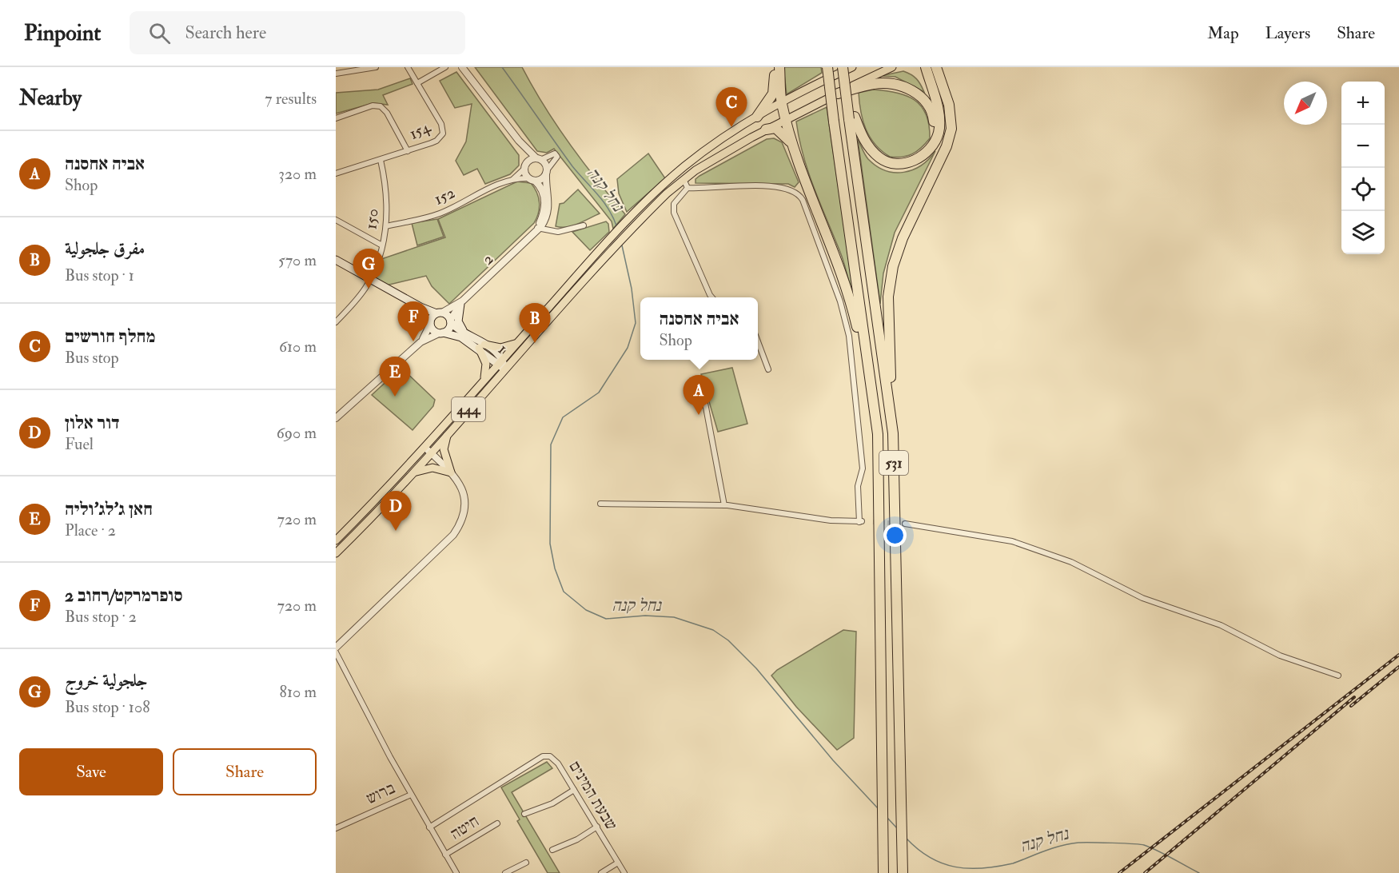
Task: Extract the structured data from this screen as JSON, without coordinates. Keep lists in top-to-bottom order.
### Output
{
  "streets": {
    "highway": ["531"],
    "main road": ["1", "444"],
    "street": [
      "154",
      "152",
      "150",
      "2",
      "ברוש",
      "שבעת המינים",
      "חיטה"
    ]
  },
  "crossings": [
    ["154", "150"],
    ["152", "150"],
    ["152", "2"],
    ["2", "1"],
    ["1", "444"]
  ],
  "water": ["נחל קנה"],
  "north": "bottom left",
  "page": {
    "header": "Pinpoint",
    "search": "Search here",
    "nav": ["Map", "Layers", "Share"],
    "heading": ["Nearby", "7 results"],
    "map_buttons": ["+", "−"],
    "pins": [
      "C",
      "G",
      "F",
      "B",
      "E",
      "A",
      "D"
    ],
    "list": [
      {
        "mark": "A",
        "name": "אביה אחסנה",
        "note": "Shop",
        "value": "320 m"
      },
      {
        "mark": "B",
        "name": "مفرق جلجولية",
        "note": "Bus stop · 1",
        "value": "570 m"
      },
      {
        "mark": "C",
        "name": "מחלף חורשים",
        "note": "Bus stop",
        "value": "610 m"
      },
      {
        "mark": "D",
        "name": "דור אלון",
        "note": "Fuel",
        "value": "690 m"
      },
      {
        "mark": "E",
        "name": "חאן ג'לג'וליה",
        "note": "Place · 2",
        "value": "720 m"
      },
      {
        "mark": "F",
        "name": "סופרמרקט/רחוב 2",
        "note": "Bus stop · 2",
        "value": "720 m"
      },
      {
        "mark": "G",
        "name": "جلجولية خروج",
        "note": "Bus stop · 108",
        "value": "810 m"
      }
    ],
    "popup": ["אביה אחסנה", "Shop"],
    "buttons": ["Save", "Share"]
  }
}
